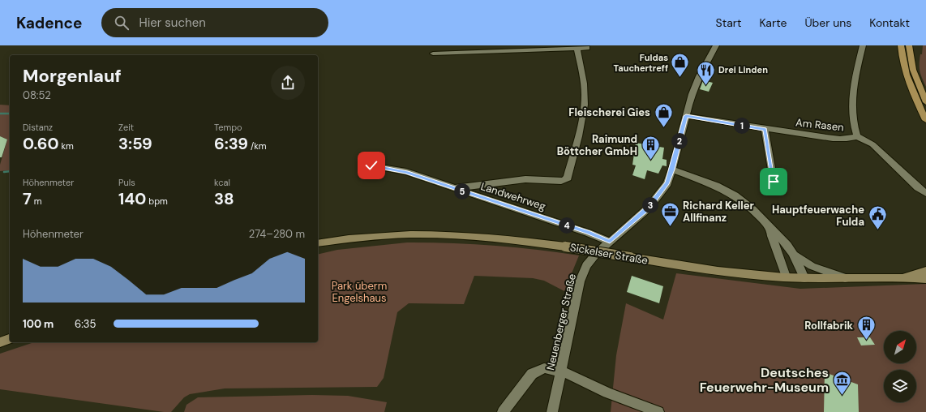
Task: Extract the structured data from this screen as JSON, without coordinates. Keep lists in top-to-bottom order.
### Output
{
  "streets": {
    "main road": ["Sickelser Straße"],
    "street": ["Am Rasen", "Landwehrweg", "Neuenberger Straße"]
  },
  "crossings": [
    ["Am Rasen", "Neuenberger Straße"],
    ["Landwehrweg", "Neuenberger Straße"]
  ],
  "parks": ["Park überm Engelshaus"],
  "places": {
    "shop": ["Fuldas Tauchertreff", "Fleischerei Gies"],
    "restaurant": ["Drei Linden"],
    "building": ["Raimund Böttcher GmbH", "Rollfabrik"],
    "office": ["Richard Keller Allfinanz"],
    "public building": ["Hauptfeuerwache Fulda"],
    "museum": ["Deutsches Feuerwehr-Museum"]
  },
  "north": "top right",
  "page": {
    "header": "Kadence",
    "search": "Hier suchen",
    "nav": [
      "Start",
      "Karte",
      "Über uns",
      "Kontakt"
    ],
    "heading": ["Morgenlauf", "08:52"],
    "stats": [
      ["Distanz", "0.60 km"],
      ["Zeit", "3:59"],
      ["Tempo", "6:39 /km"],
      ["Höhenmeter", "7 m"],
      ["Puls", "140 bpm"],
      ["kcal", "38"]
    ],
    "pins": [
      "1",
      "2",
      "5",
      "3",
      "4"
    ],
    "chart": ["Höhenmeter", "274–280 m"],
    "list": [
      {
        "name": "100 m",
        "note": "6:35"
      }
    ]
  }
}
